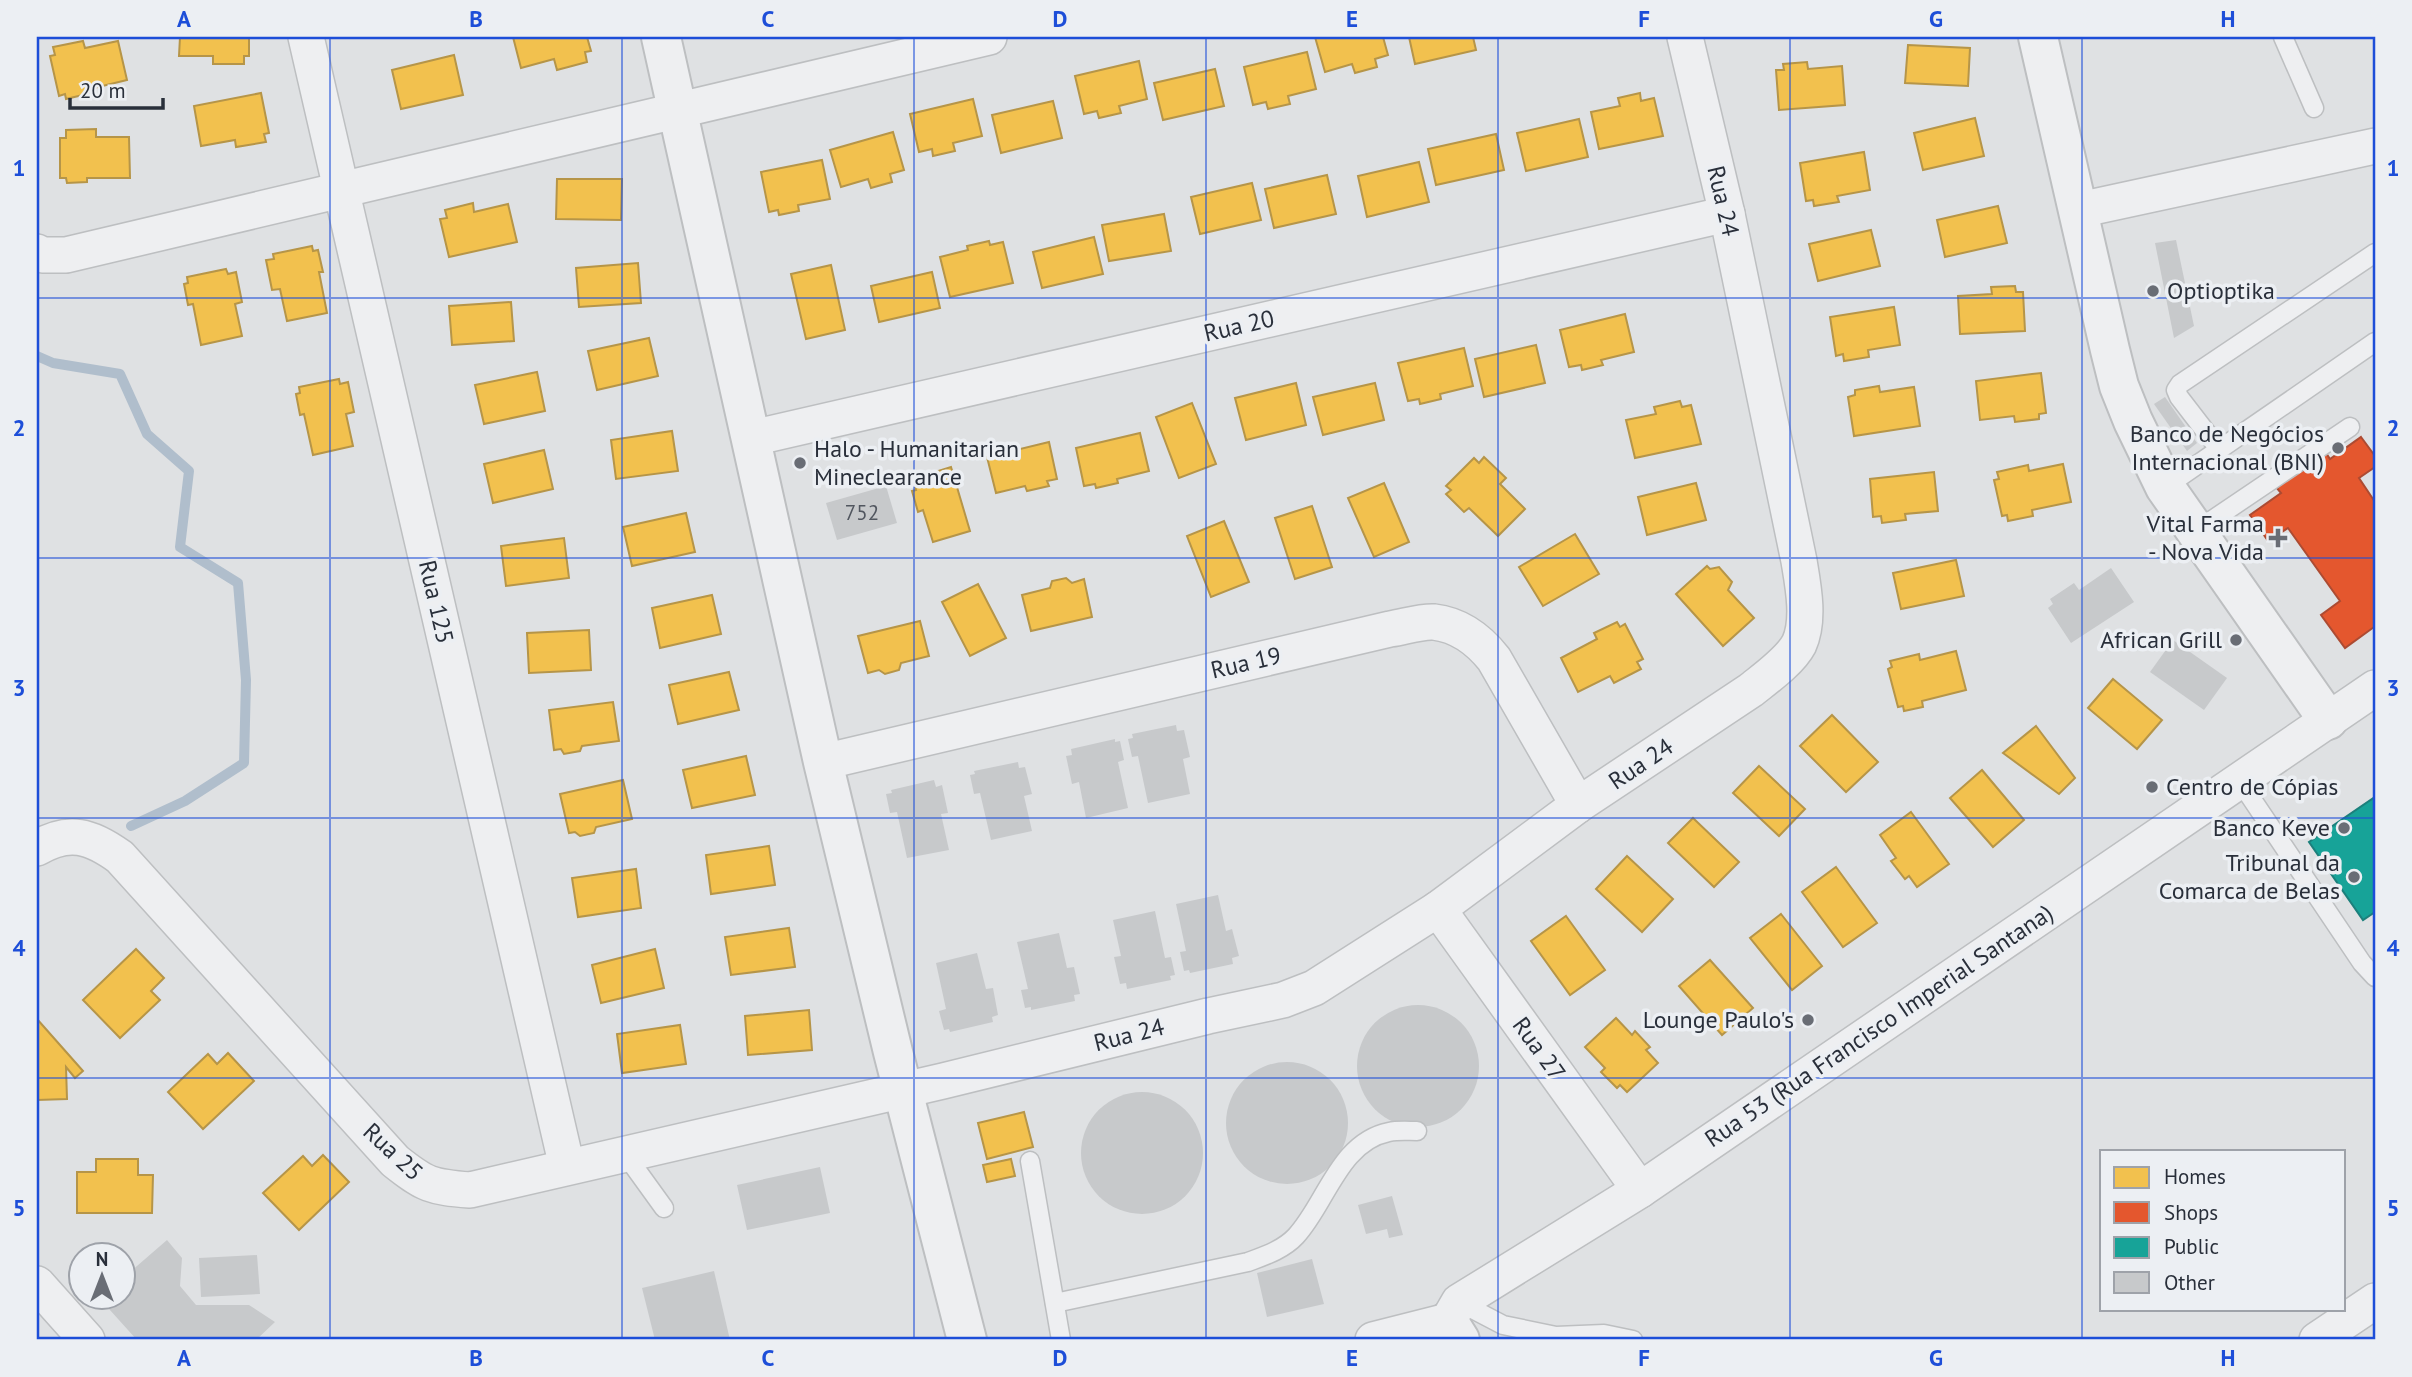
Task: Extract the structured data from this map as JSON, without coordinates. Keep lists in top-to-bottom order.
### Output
{
  "streets": {
    "street": [
      "Rua 24",
      "Rua 20",
      "Rua 125",
      "Rua 19",
      "Rua 53 (Rua Francisco Imperial Santana)",
      "Rua 27",
      "Rua 25"
    ]
  },
  "crossings": [
    ["Rua 24", "Rua 20"],
    ["Rua 24", "Rua 19"],
    ["Rua 24", "Rua 27"],
    ["Rua 24", "Rua 25"],
    ["Rua 125", "Rua 25"],
    ["Rua 53 (Rua Francisco Imperial Santana)", "Rua 27"]
  ],
  "places": {
    "other": [
      "Optioptika",
      "Banco de Negócios Internacional (BNI)",
      "Halo - Humanitarian Mineclearance",
      "African Grill",
      "Centro de Cópias",
      "Banco Keve",
      "Tribunal da Comarca de Belas",
      "Lounge Paulo's"
    ],
    "health": ["Vital Farma - Nova Vida"]
  },
  "house_numbers": ["752"],
  "legend": [
    "Homes",
    "Shops",
    "Public",
    "Other"
  ],
  "scale_bar": "20 m",
  "north": "top",
  "grid": {
    "columns": [
      "A",
      "B",
      "C",
      "D",
      "E",
      "F",
      "G",
      "H"
    ],
    "rows": [
      "1",
      "2",
      "3",
      "4",
      "5"
    ]
  }
}
